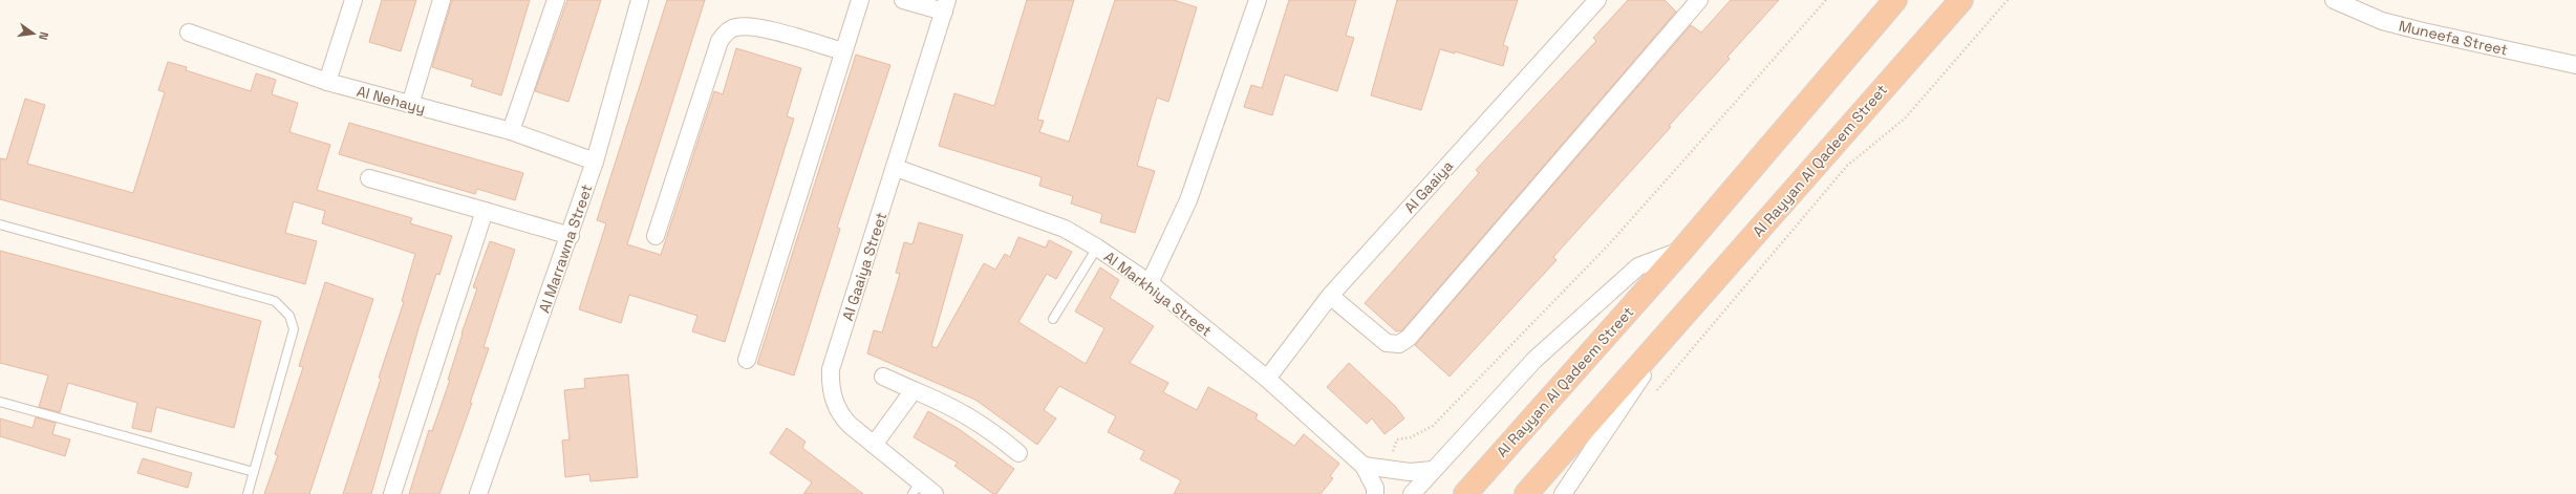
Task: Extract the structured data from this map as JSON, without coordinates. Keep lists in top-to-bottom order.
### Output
{
  "streets": {
    "highway": ["Al Rayyan Al Qadeem Street"],
    "street": [
      "Muneefa Street",
      "Al Nehayy",
      "Al Gaaiya",
      "Al Marrawna Street",
      "Al Gaaiya Street",
      "Al Markhiya Street"
    ]
  },
  "crossings": [
    ["Al Nehayy", "Al Marrawna Street"],
    ["Al Rayyan Al Qadeem Street", "Al Markhiya Street"],
    ["Al Gaaiya", "Al Markhiya Street"],
    ["Al Gaaiya Street", "Al Markhiya Street"]
  ],
  "north": "right"
}
